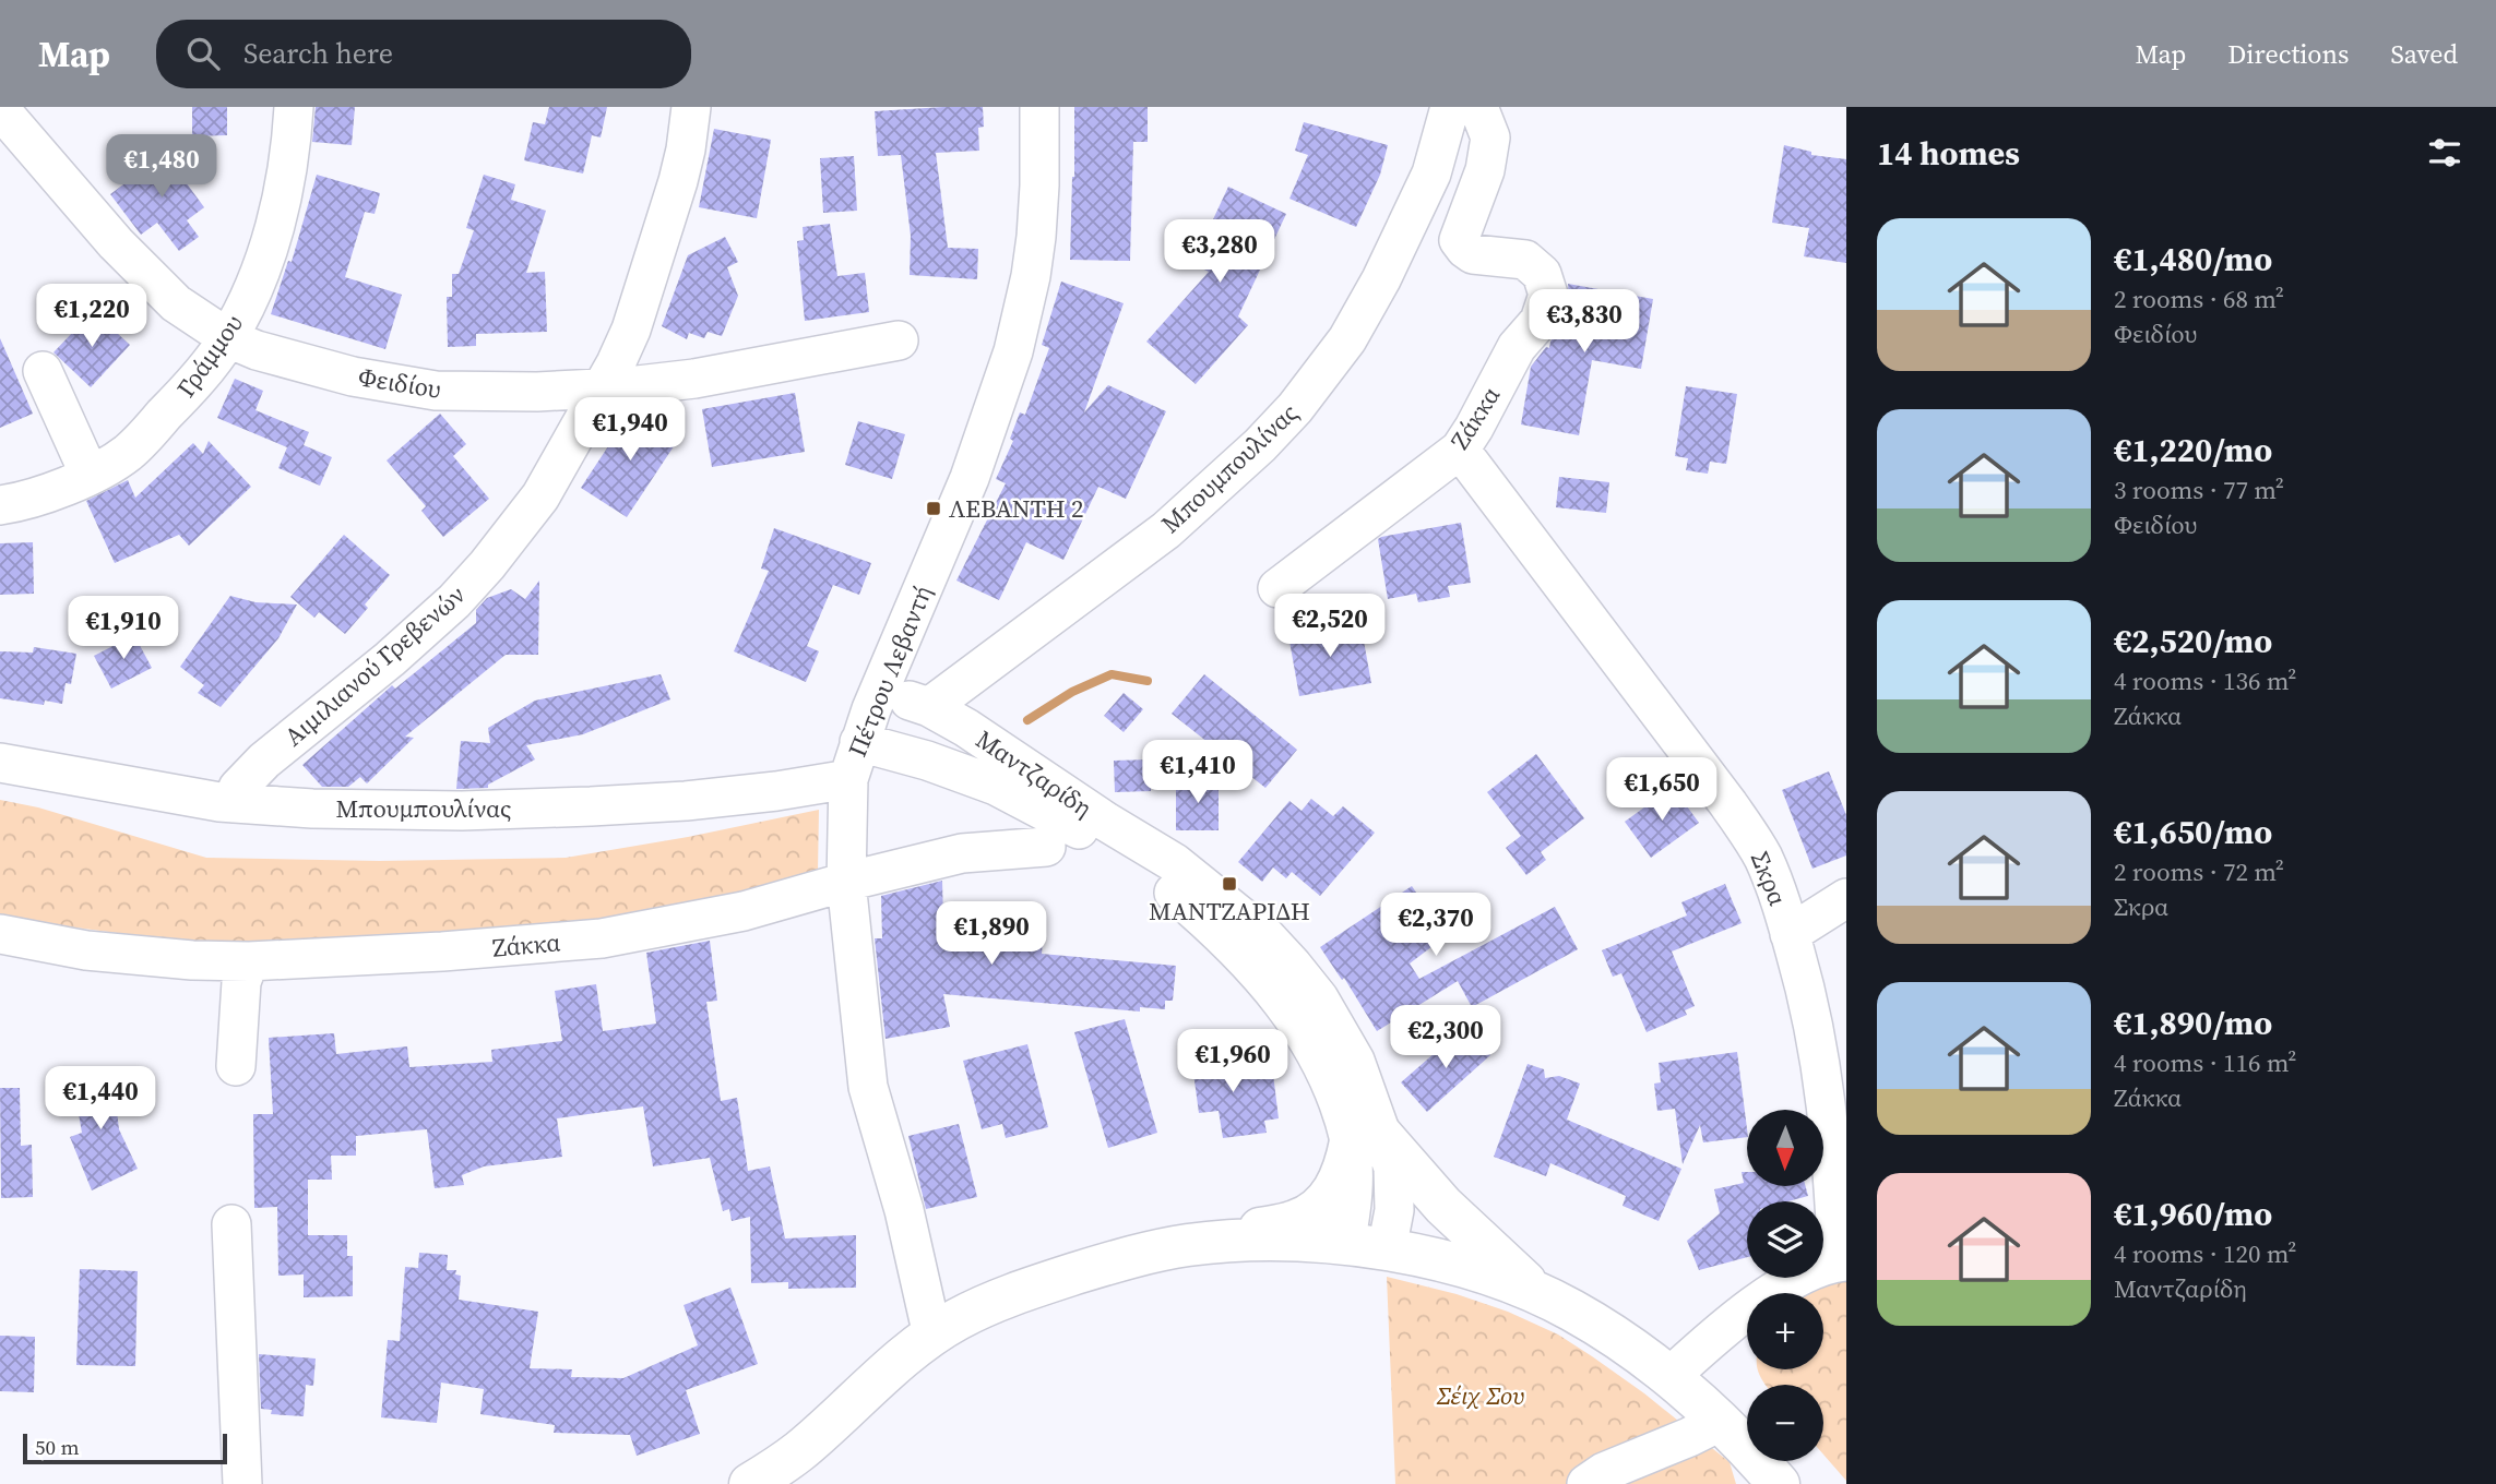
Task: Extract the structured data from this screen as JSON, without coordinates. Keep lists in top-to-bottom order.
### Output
{
  "streets": {
    "street": [
      "Γράμμου",
      "Φειδίου",
      "Ζάκκα",
      "Μπουμπουλίνας",
      "Αιμιλιανού Γρεβενών",
      "Πέτρου Λεβαντή",
      "Μαντζαρίδη",
      "Σκρα"
    ]
  },
  "crossings": [
    ["Γράμμου", "Φειδίου"],
    ["Φειδίου", "Αιμιλιανού Γρεβενών"],
    ["Ζάκκα", "Πέτρου Λεβαντή"],
    ["Ζάκκα", "Σκρα"],
    ["Μπουμπουλίνας", "Αιμιλιανού Γρεβενών"],
    ["Μπουμπουλίνας", "Πέτρου Λεβαντή"],
    ["Μπουμπουλίνας", "Μαντζαρίδη"],
    ["Πέτρου Λεβαντή", "Μαντζαρίδη"]
  ],
  "parks": ["Σέιχ Σου"],
  "places": {
    "transit": ["ΛΕΒΑΝΤΗ 2", "ΜΑΝΤΖΑΡΙΔΗ"]
  },
  "scale_bar": "50 m",
  "north": "bottom",
  "page": {
    "header": "Map",
    "search": "Search here",
    "nav": ["Map", "Directions", "Saved"],
    "heading": "14 homes",
    "price": [
      "€1,480",
      "€3,280",
      "€1,220",
      "€3,830",
      "€1,940",
      "€2,520",
      "€1,910",
      "€1,410",
      "€1,650",
      "€2,370",
      "€1,890",
      "€2,300",
      "€1,960",
      "€1,440"
    ],
    "list": [
      {
        "name": "€1,480/mo",
        "note": "2 rooms · 68 m² · Φειδίου"
      },
      {
        "name": "€1,220/mo",
        "note": "3 rooms · 77 m² · Φειδίου"
      },
      {
        "name": "€2,520/mo",
        "note": "4 rooms · 136 m² · Ζάκκα"
      },
      {
        "name": "€1,650/mo",
        "note": "2 rooms · 72 m² · Σκρα"
      },
      {
        "name": "€1,890/mo",
        "note": "4 rooms · 116 m² · Ζάκκα"
      },
      {
        "name": "€1,960/mo",
        "note": "4 rooms · 120 m² · Μαντζαρίδη"
      }
    ],
    "map_buttons": ["+", "−"],
    "scale": "50 m"
  }
}
